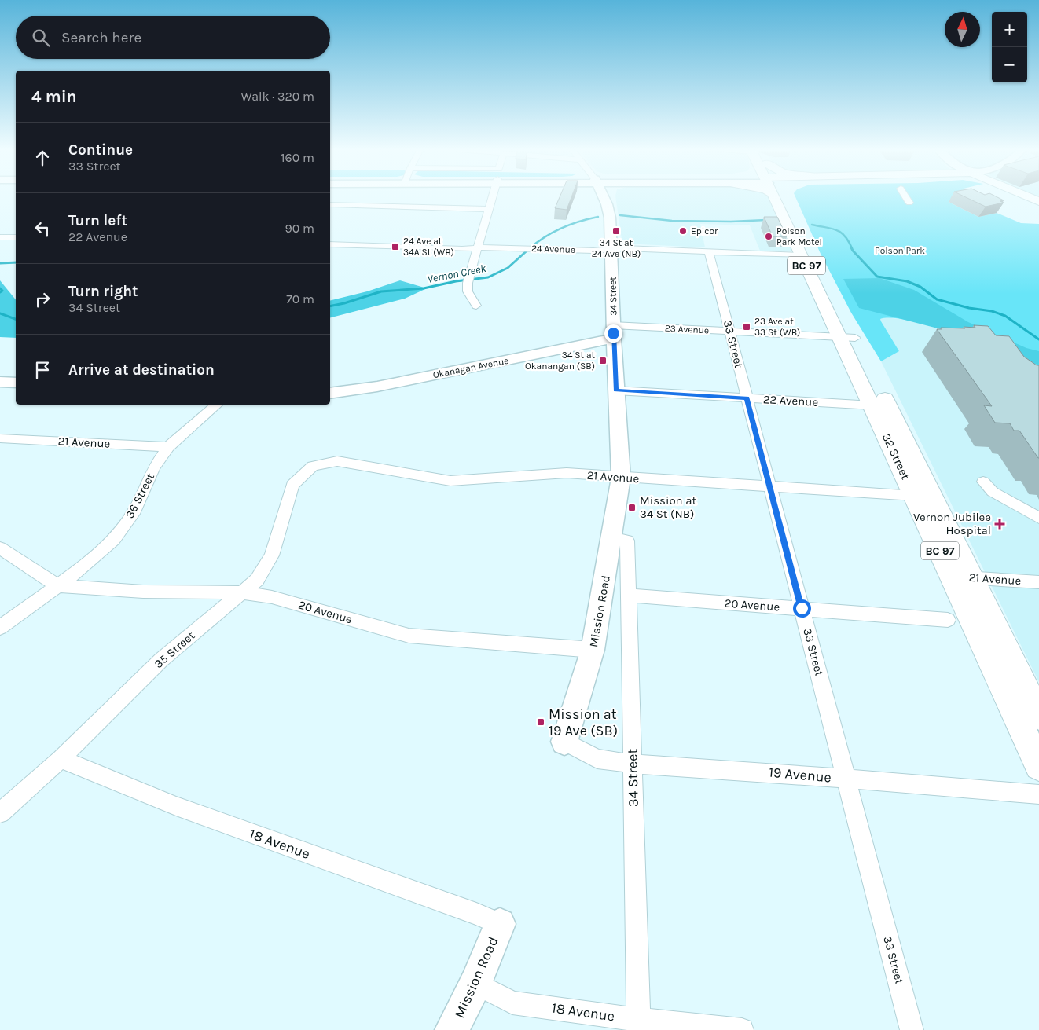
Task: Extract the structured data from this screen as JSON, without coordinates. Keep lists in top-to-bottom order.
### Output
{
  "streets": {
    "main road": ["BC 97", "32 Street"],
    "street": [
      "24 Avenue",
      "34 Street",
      "23 Avenue",
      "33 Street",
      "Okanagan Avenue",
      "22 Avenue",
      "21 Avenue",
      "36 Street",
      "20 Avenue",
      "Mission Road",
      "35 Street",
      "19 Avenue",
      "18 Avenue"
    ]
  },
  "crossings": [
    ["24 Avenue", "34 Street"],
    ["24 Avenue", "33 Street"],
    ["24 Avenue", "32 Street"],
    ["34 Street", "23 Avenue"],
    ["34 Street", "Okanagan Avenue"],
    ["34 Street", "22 Avenue"],
    ["34 Street", "21 Avenue"],
    ["34 Street", "20 Avenue"],
    ["34 Street", "Mission Road"],
    ["34 Street", "19 Avenue"],
    ["34 Street", "18 Avenue"],
    ["23 Avenue", "33 Street"],
    ["23 Avenue", "Okanagan Avenue"],
    ["23 Avenue", "32 Street"],
    ["33 Street", "22 Avenue"],
    ["33 Street", "21 Avenue"],
    ["33 Street", "20 Avenue"],
    ["33 Street", "19 Avenue"],
    ["22 Avenue", "32 Street"],
    ["21 Avenue", "32 Street"],
    ["21 Avenue", "36 Street"],
    ["21 Avenue", "Mission Road"],
    ["21 Avenue", "35 Street"],
    ["36 Street", "20 Avenue"],
    ["20 Avenue", "Mission Road"],
    ["20 Avenue", "35 Street"],
    ["Mission Road", "19 Avenue"],
    ["Mission Road", "18 Avenue"],
    ["35 Street", "18 Avenue"]
  ],
  "water": ["Vernon Creek"],
  "parks": ["Polson Park"],
  "places": {
    "transit": [
      "34 St at 24 Ave (NB)",
      "24 Ave at 34A St (WB)",
      "23 Ave at 33 St (WB)",
      "34 St at Okanangan (SB)",
      "Mission at 34 St (NB)",
      "Mission at 19 Ave (SB)"
    ],
    "other": ["Epicor", "Polson Park Motel"],
    "health": ["Vernon Jubilee Hospital"]
  },
  "north": "top",
  "page": {
    "map_buttons": ["+", "−"],
    "search": "Search here",
    "heading": ["4 min", "Walk · 320 m"],
    "list": [
      ["Continue", "33 Street", "160 m"],
      ["Turn left", "22 Avenue", "90 m"],
      ["Turn right", "34 Street", "70 m"],
      "Arrive at destination"
    ]
  }
}
